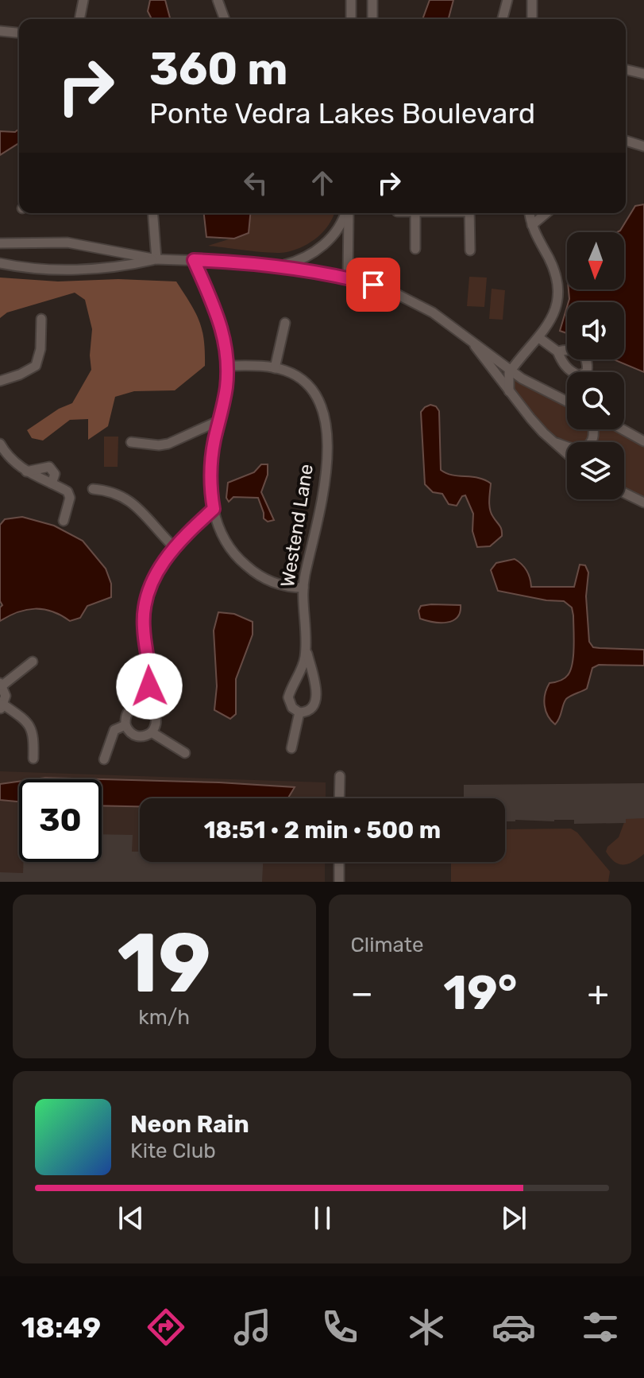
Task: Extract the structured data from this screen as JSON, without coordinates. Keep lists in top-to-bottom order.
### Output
{
  "streets": {
    "street": ["Westend Lane"]
  },
  "north": "bottom",
  "page": {
    "turn": ["360 m", "Ponte Vedra Lakes Boulevard"],
    "limit": "30",
    "trip": "18:51 · 2 min · 500 m",
    "tile": [
      ["19", "km/h"],
      "Climate"
    ],
    "heat": ["−", "19°", "+"],
    "song": ["Neon Rain", "Kite Club"],
    "tabs": "18:49"
  }
}
